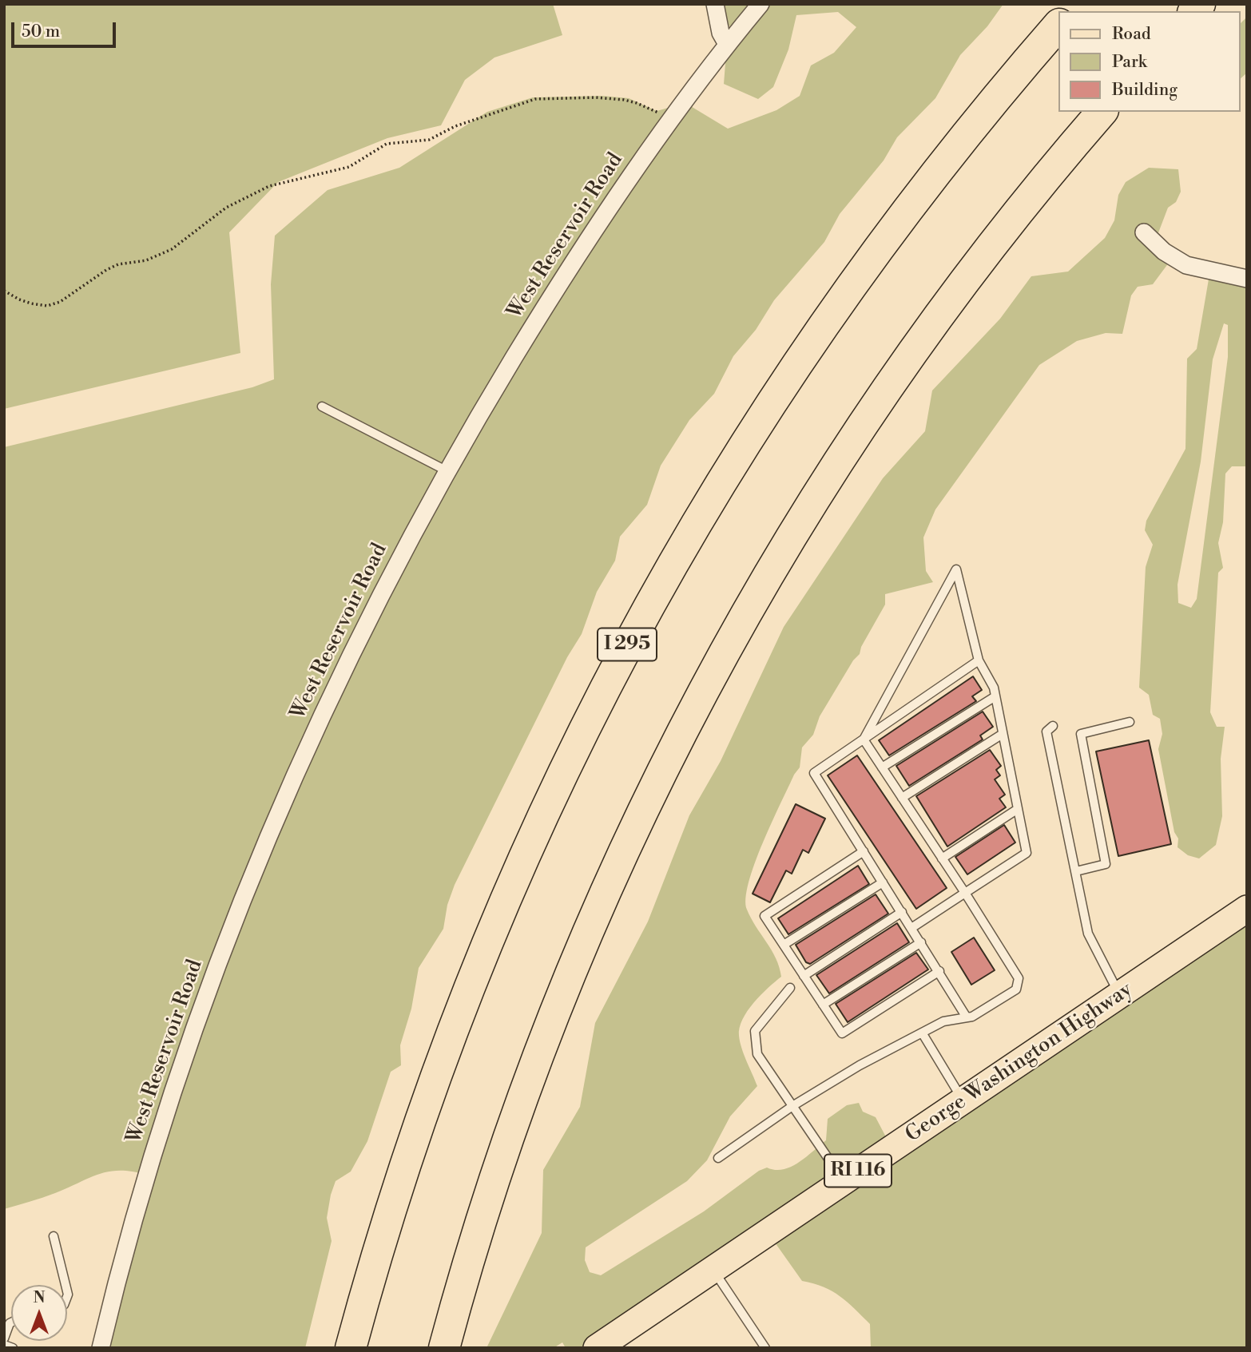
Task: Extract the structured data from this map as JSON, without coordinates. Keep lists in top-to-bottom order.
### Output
{
  "streets": {
    "highway": ["I 295"],
    "main road": ["George Washington Highway", "RI 116"],
    "street": ["West Reservoir Road"]
  },
  "legend": ["Road", "Park", "Building"],
  "scale_bar": "50 m",
  "north": "top"
}
